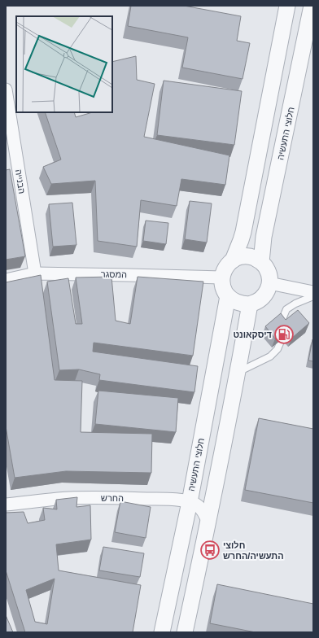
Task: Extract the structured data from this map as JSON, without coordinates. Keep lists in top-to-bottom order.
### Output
{
  "streets": {
    "street": [
      "חלוצי התעשיה",
      "הבנייה",
      "המסגר",
      "החרש"
    ]
  },
  "crossings": [
    ["חלוצי התעשיה", "המסגר"],
    ["חלוצי התעשיה", "החרש"],
    ["הבנייה", "המסגר"]
  ],
  "places": {
    "fuel station": ["דיסקאונט"],
    "bus stop": ["חלוצי התעשיה/החרש"]
  }
}
